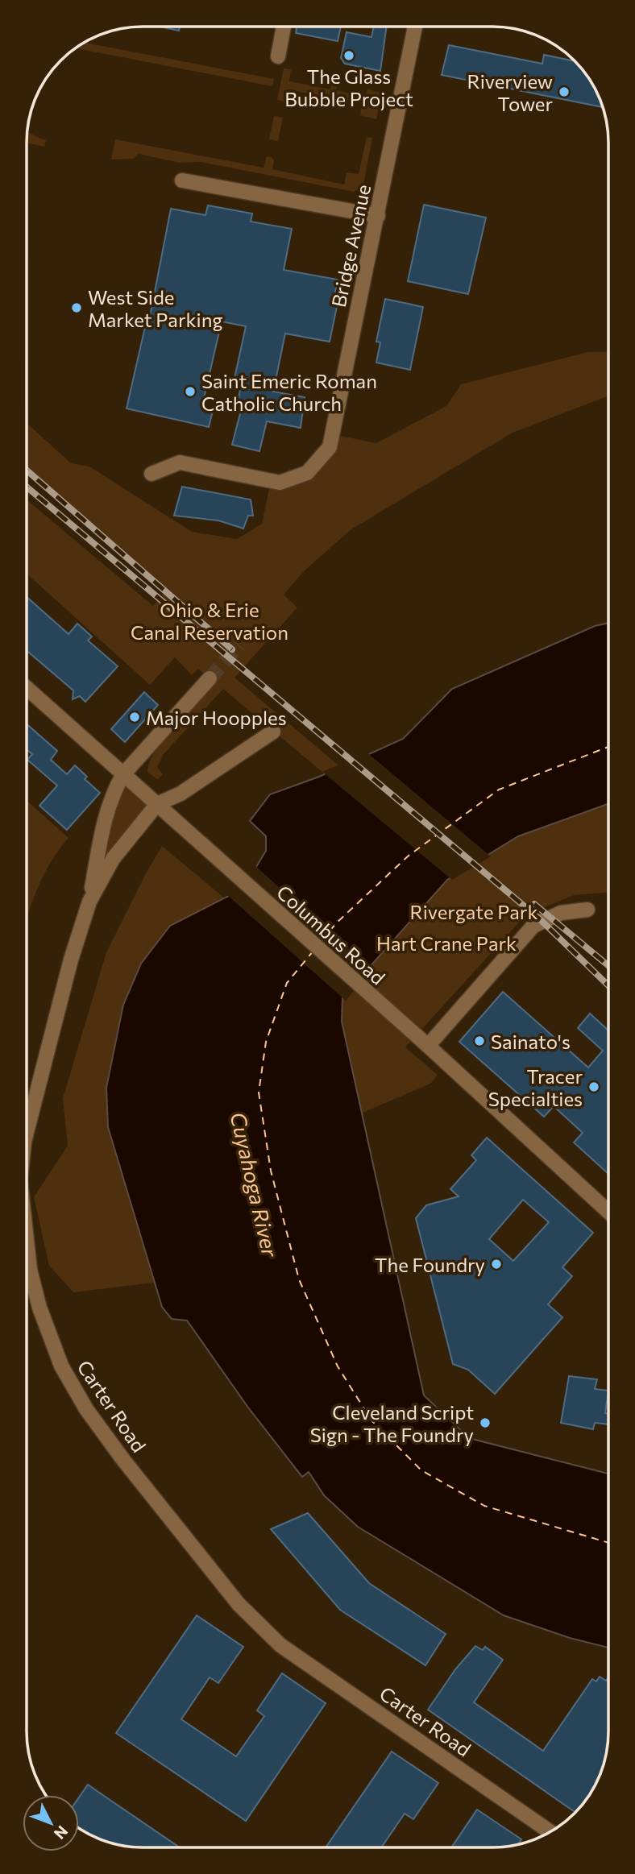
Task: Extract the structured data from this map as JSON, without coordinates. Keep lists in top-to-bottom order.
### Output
{
  "streets": {
    "street": ["Bridge Avenue", "Columbus Road", "Carter Road"]
  },
  "crossings": [
    ["Columbus Road", "Carter Road"]
  ],
  "water": ["Cuyahoga River"],
  "parks": ["Ohio & Erie Canal Reservation", "Rivergate Park", "Hart Crane Park"],
  "places": [
    "The Glass Bubble Project",
    "Riverview Tower",
    "West Side Market Parking",
    "Saint Emeric Roman Catholic Church",
    "Major Hoopples",
    "Sainato's",
    "Tracer Specialties",
    "The Foundry",
    "Cleveland Script Sign - The Foundry"
  ],
  "north": "bottom right"
}
